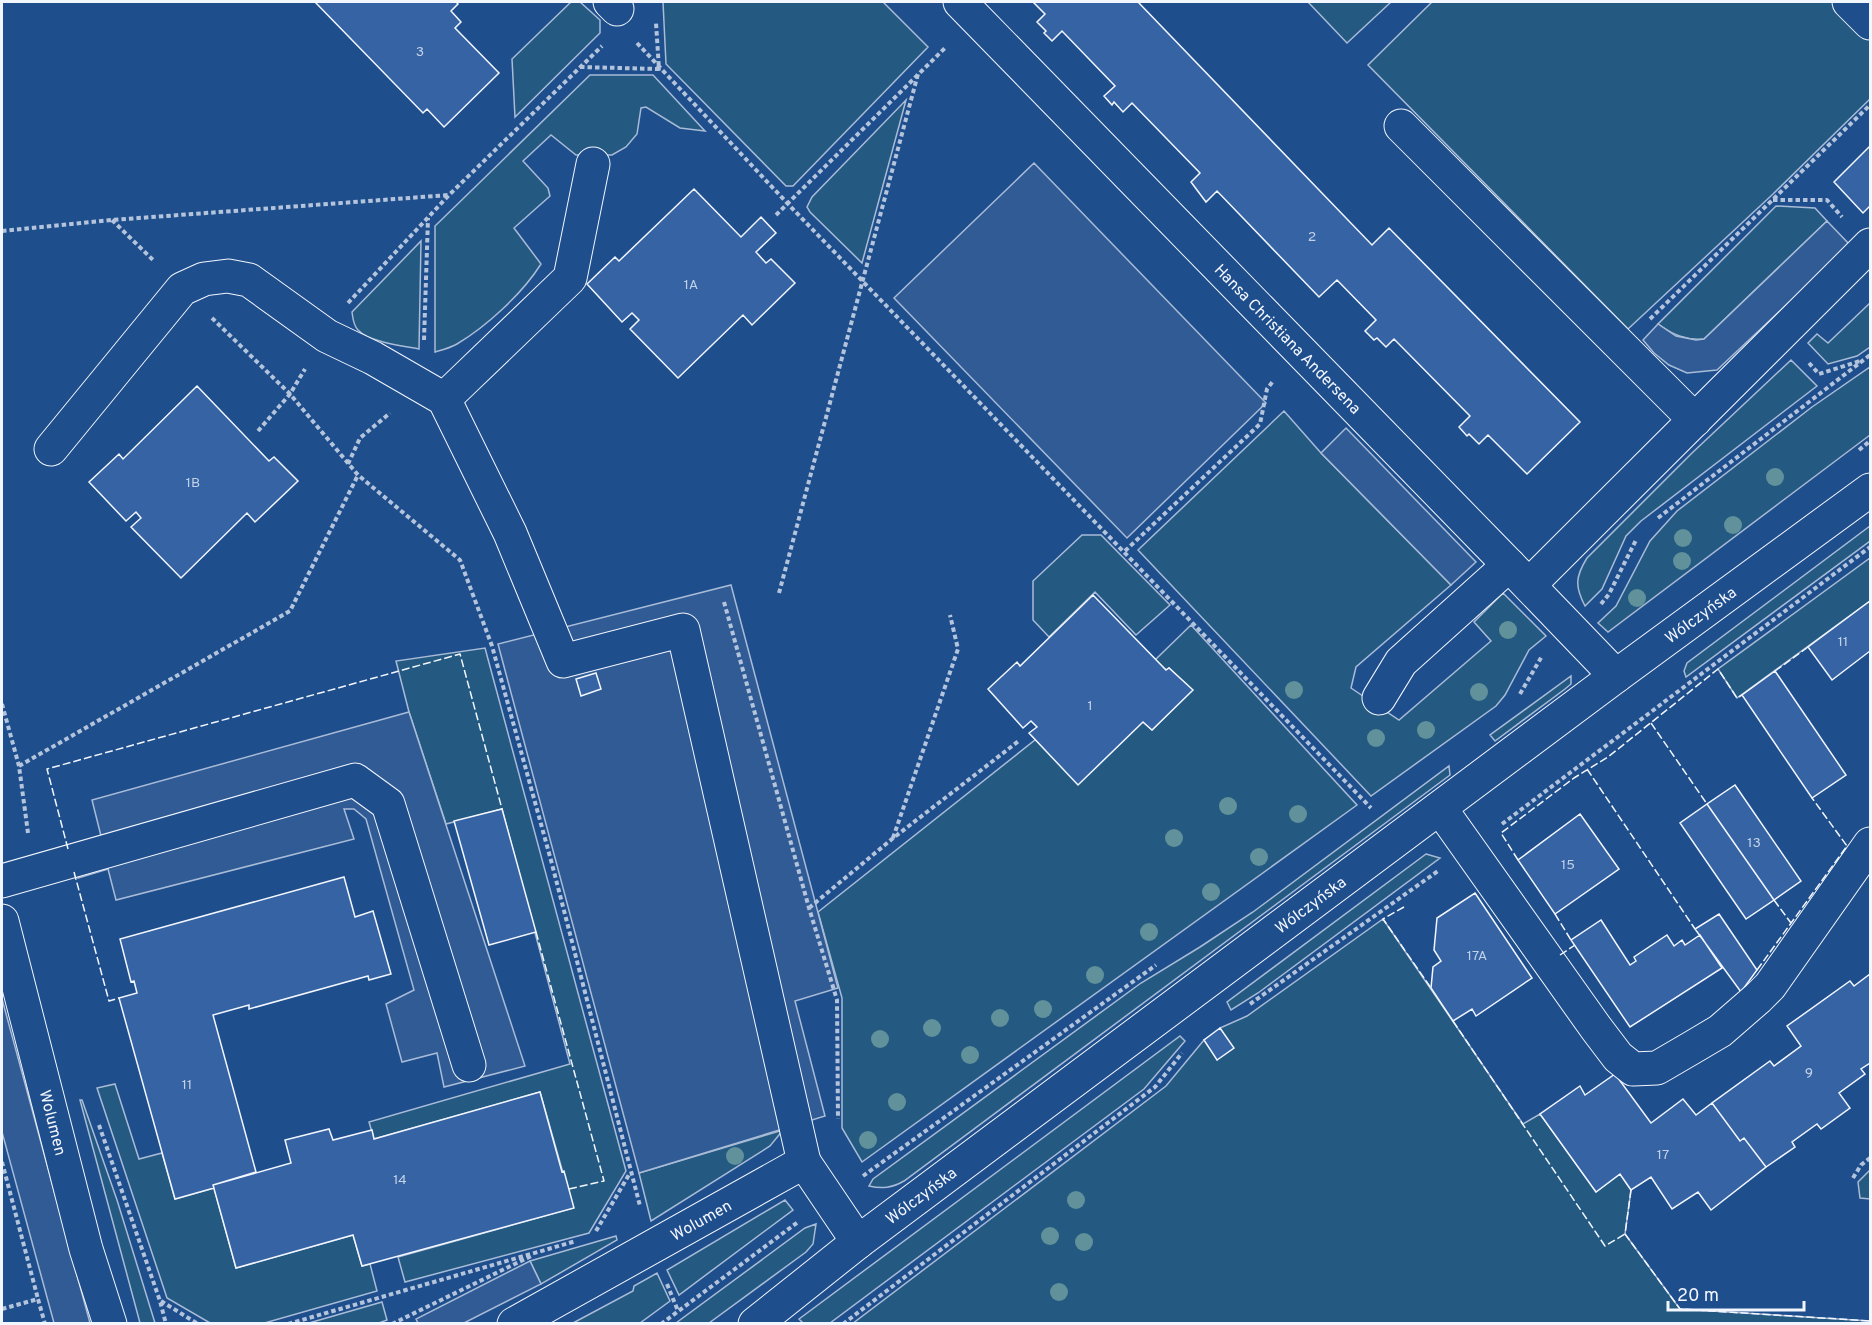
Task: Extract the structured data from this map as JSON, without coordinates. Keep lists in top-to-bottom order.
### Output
{
  "streets": {
    "street": ["Hansa Christiana Andersena", "Wólczyńska", "Wolumen"]
  },
  "crossings": [
    ["Hansa Christiana Andersena", "Wólczyńska"]
  ],
  "house_numbers": [
    "3",
    "2",
    "1A",
    "1B",
    "11",
    "1",
    "13",
    "15",
    "17A",
    "9",
    "11",
    "17",
    "14"
  ],
  "scale_bar": "20 m"
}
